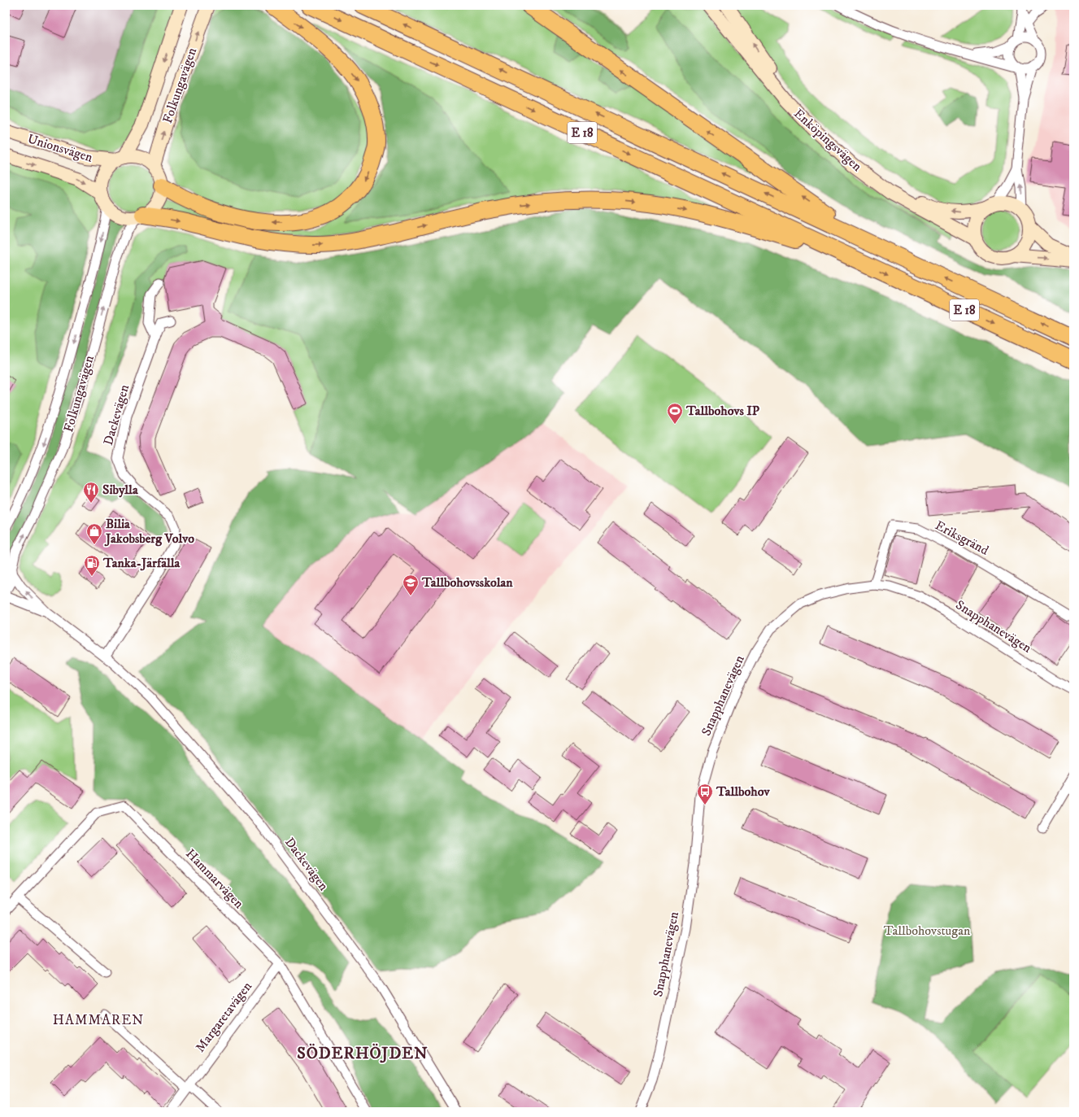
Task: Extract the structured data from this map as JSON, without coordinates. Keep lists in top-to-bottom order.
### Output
{
  "streets": {
    "highway": ["E 18"],
    "street": [
      "Folkungavägen",
      "Enköpingsvägen",
      "Unionsvägen",
      "Dackevägen",
      "Eriksgränd",
      "Snapphanevägen",
      "Hammarvägen",
      "Margaretavägen"
    ]
  },
  "crossings": [
    ["Folkungavägen", "Unionsvägen"],
    ["Folkungavägen", "Dackevägen"],
    ["Eriksgränd", "Snapphanevägen"],
    ["Hammarvägen", "Margaretavägen"]
  ],
  "districts": ["HAMMAREN", "SÖDERHÖJDEN"],
  "parks": ["Tallbohovstugan"],
  "places": {
    "sports": ["Tallbohovs IP"],
    "restaurant": ["Sibylla"],
    "shop": ["Bilia Jakobsberg Volvo"],
    "fuel station": ["Tanka-Järfälla"],
    "school or university": ["Tallbohovsskolan"],
    "bus stop": ["Tallbohov"]
  }
}
